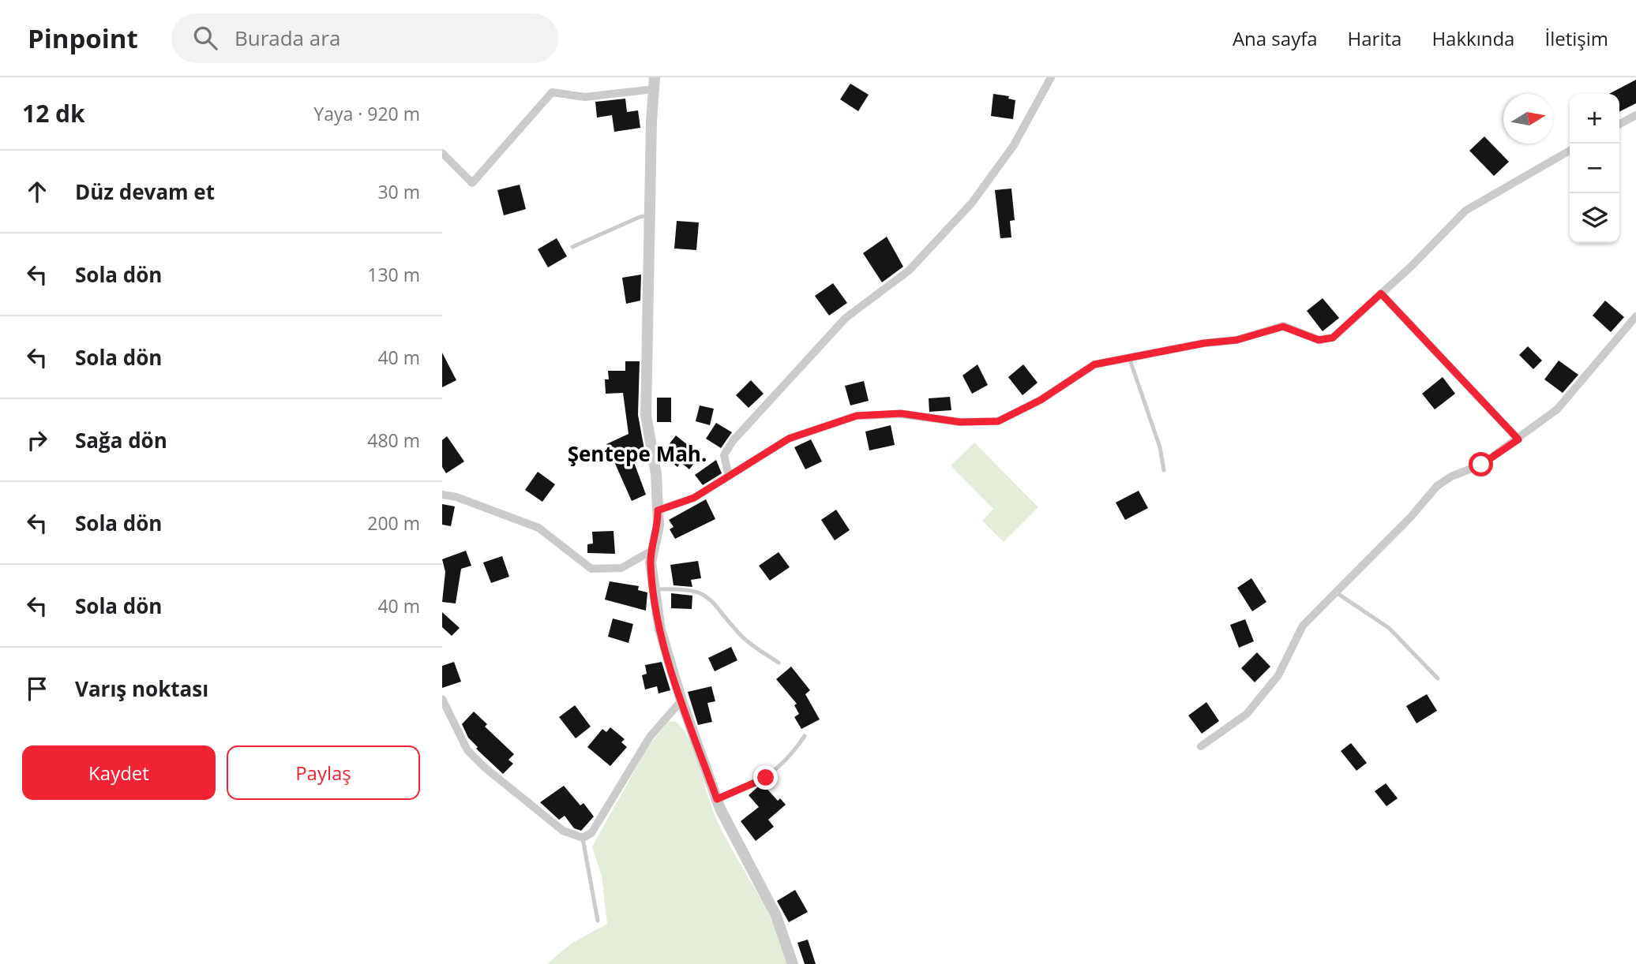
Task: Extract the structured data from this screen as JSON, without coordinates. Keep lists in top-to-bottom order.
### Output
{
  "districts": ["Şentepe Mah."],
  "north": "right",
  "page": {
    "header": "Pinpoint",
    "search": "Burada ara",
    "nav": [
      "Ana sayfa",
      "Harita",
      "Hakkında",
      "İletişim"
    ],
    "heading": ["12 dk", "Yaya · 920 m"],
    "map_buttons": ["+", "−"],
    "list": [
      ["Düz devam et", "30 m"],
      ["Sola dön", "130 m"],
      ["Sola dön", "40 m"],
      ["Sağa dön", "480 m"],
      ["Sola dön", "200 m"],
      ["Sola dön", "40 m"],
      "Varış noktası"
    ],
    "buttons": ["Kaydet", "Paylaş"]
  }
}
